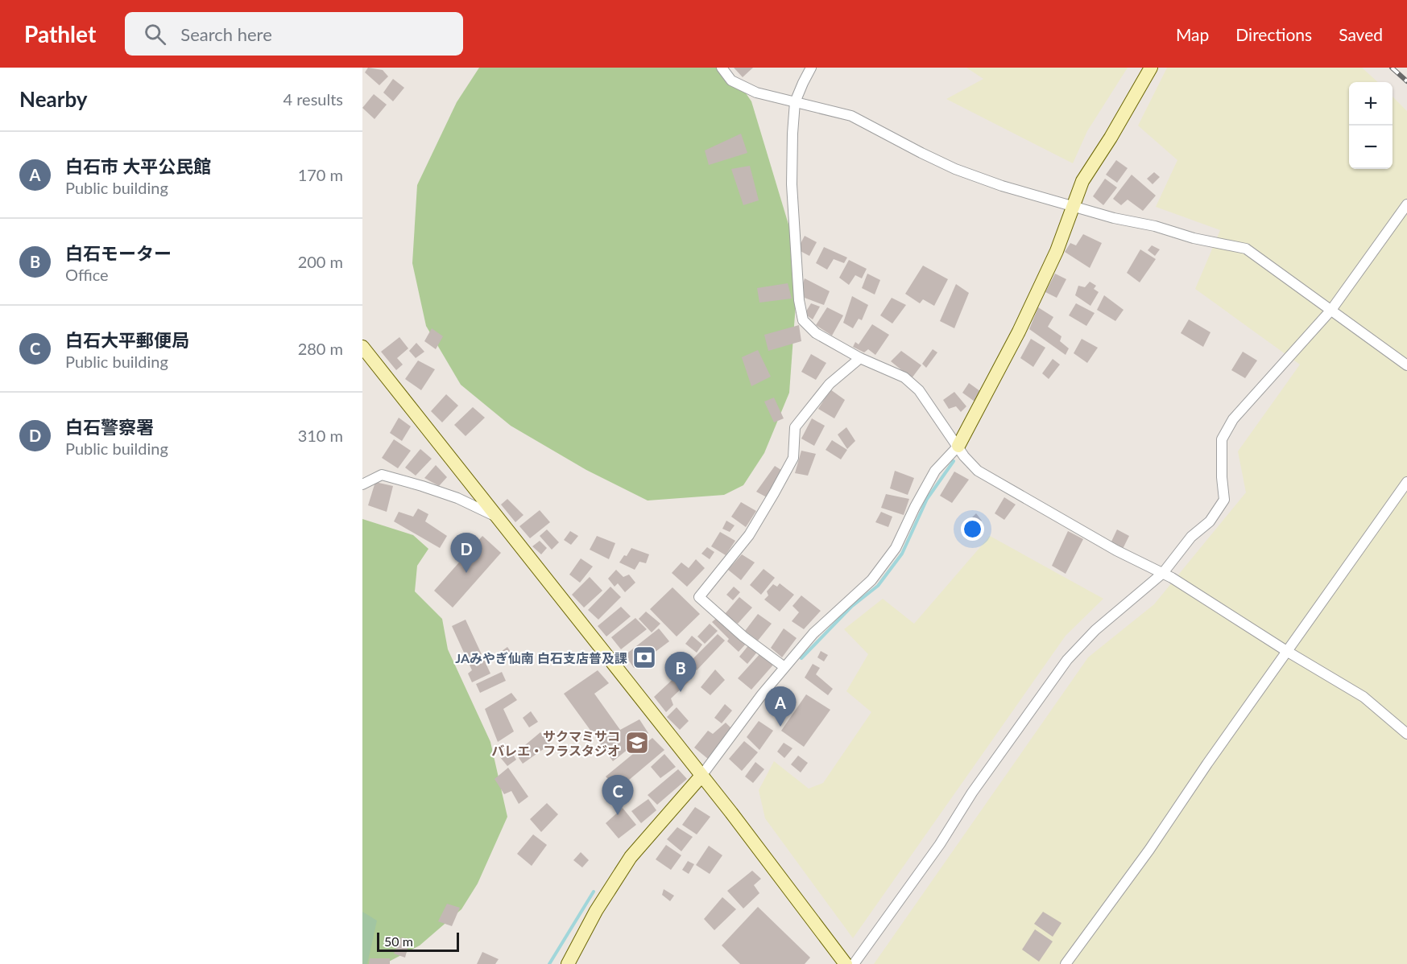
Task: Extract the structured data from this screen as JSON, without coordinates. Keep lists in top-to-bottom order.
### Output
{
  "places": {
    "bank": ["JAみやぎ仙南 白石支店普及課"],
    "school or university": ["サクマミサコ バレエ・フラスタジオ"]
  },
  "scale_bar": "50 m",
  "page": {
    "header": "Pathlet",
    "search": "Search here",
    "nav": ["Map", "Directions", "Saved"],
    "heading": ["Nearby", "4 results"],
    "map_buttons": ["+", "−"],
    "list": [
      {
        "mark": "A",
        "name": "白石市 大平公民館",
        "note": "Public building",
        "value": "170 m"
      },
      {
        "mark": "B",
        "name": "白石モーター",
        "note": "Office",
        "value": "200 m"
      },
      {
        "mark": "C",
        "name": "白石大平郵便局",
        "note": "Public building",
        "value": "280 m"
      },
      {
        "mark": "D",
        "name": "白石警察署",
        "note": "Public building",
        "value": "310 m"
      }
    ],
    "pins": [
      "D",
      "B",
      "A",
      "C"
    ],
    "scale": "50 m"
  }
}
